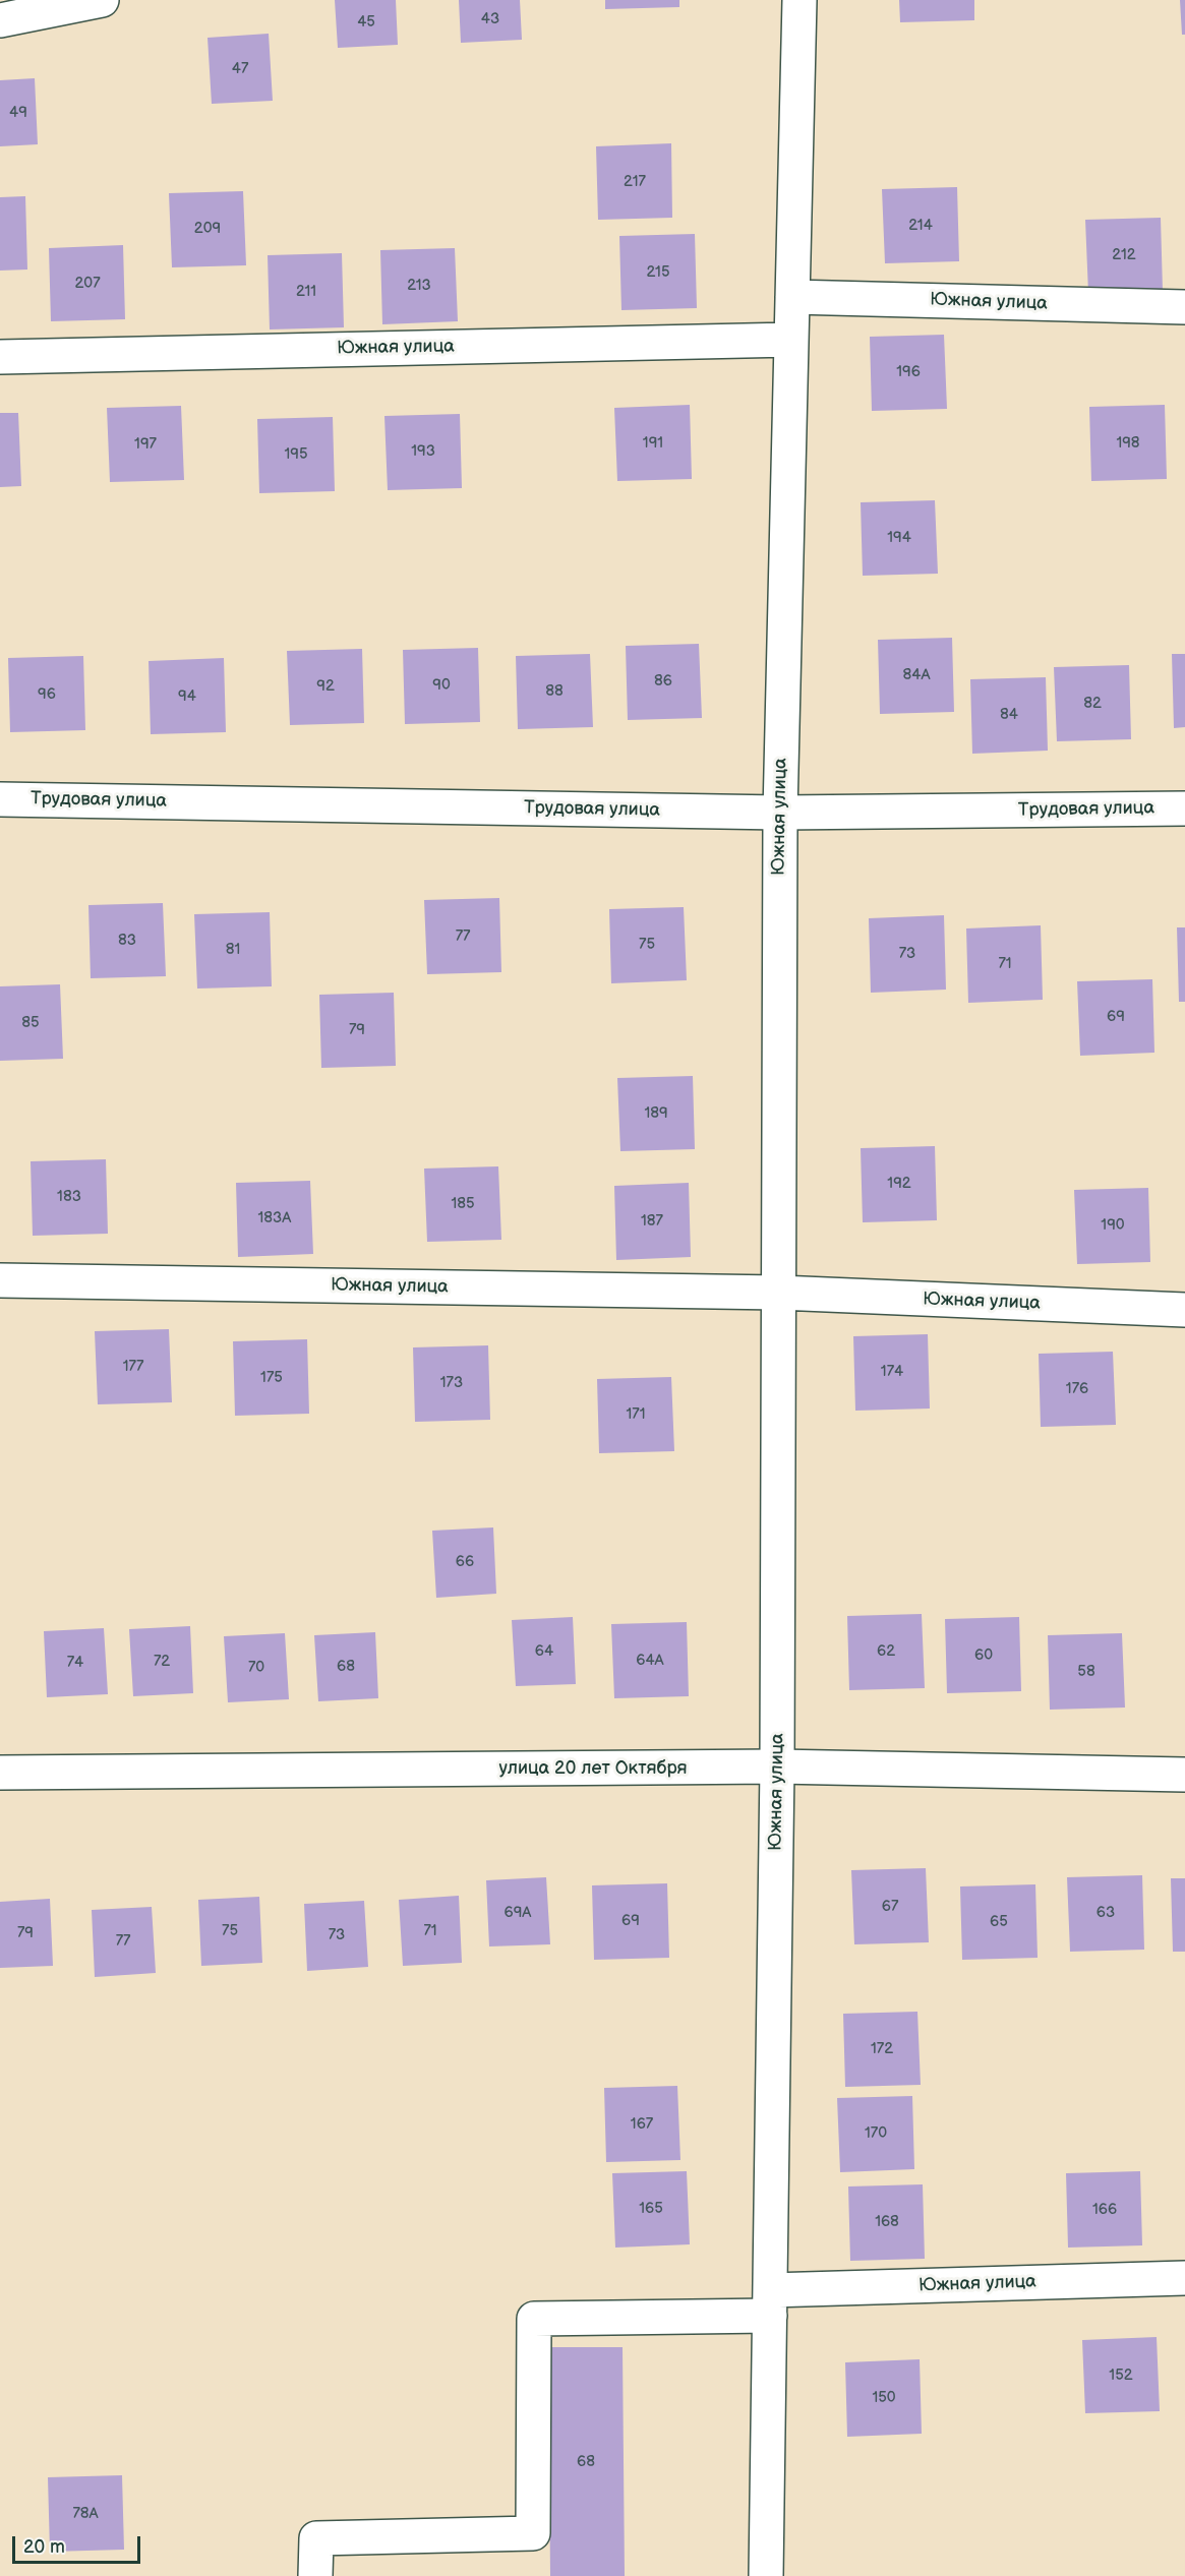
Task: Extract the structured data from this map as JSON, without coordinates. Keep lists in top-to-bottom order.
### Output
{
  "streets": {
    "street": ["Южная улица", "Трудовая улица", "улица 20 лет Октября"]
  },
  "crossings": [
    ["Южная улица", "Трудовая улица"],
    ["Южная улица", "улица 20 лет Октября"]
  ],
  "house_numbers": [
    "43",
    "45",
    "47",
    "49",
    "217",
    "214",
    "209",
    "212",
    "215",
    "207",
    "213",
    "211",
    "196",
    "191",
    "198",
    "197",
    "193",
    "195",
    "194",
    "84А",
    "86",
    "90",
    "92",
    "88",
    "96",
    "94",
    "82",
    "84",
    "77",
    "83",
    "75",
    "81",
    "73",
    "71",
    "69",
    "85",
    "79",
    "189",
    "192",
    "183",
    "185",
    "183А",
    "187",
    "190",
    "177",
    "174",
    "175",
    "173",
    "176",
    "171",
    "66",
    "64",
    "62",
    "60",
    "64А",
    "72",
    "74",
    "68",
    "70",
    "58",
    "67",
    "69А",
    "63",
    "69",
    "65",
    "75",
    "71",
    "79",
    "73",
    "77",
    "172",
    "167",
    "170",
    "165",
    "166",
    "168",
    "152",
    "150",
    "68",
    "78А"
  ],
  "scale_bar": "20 m"
}
